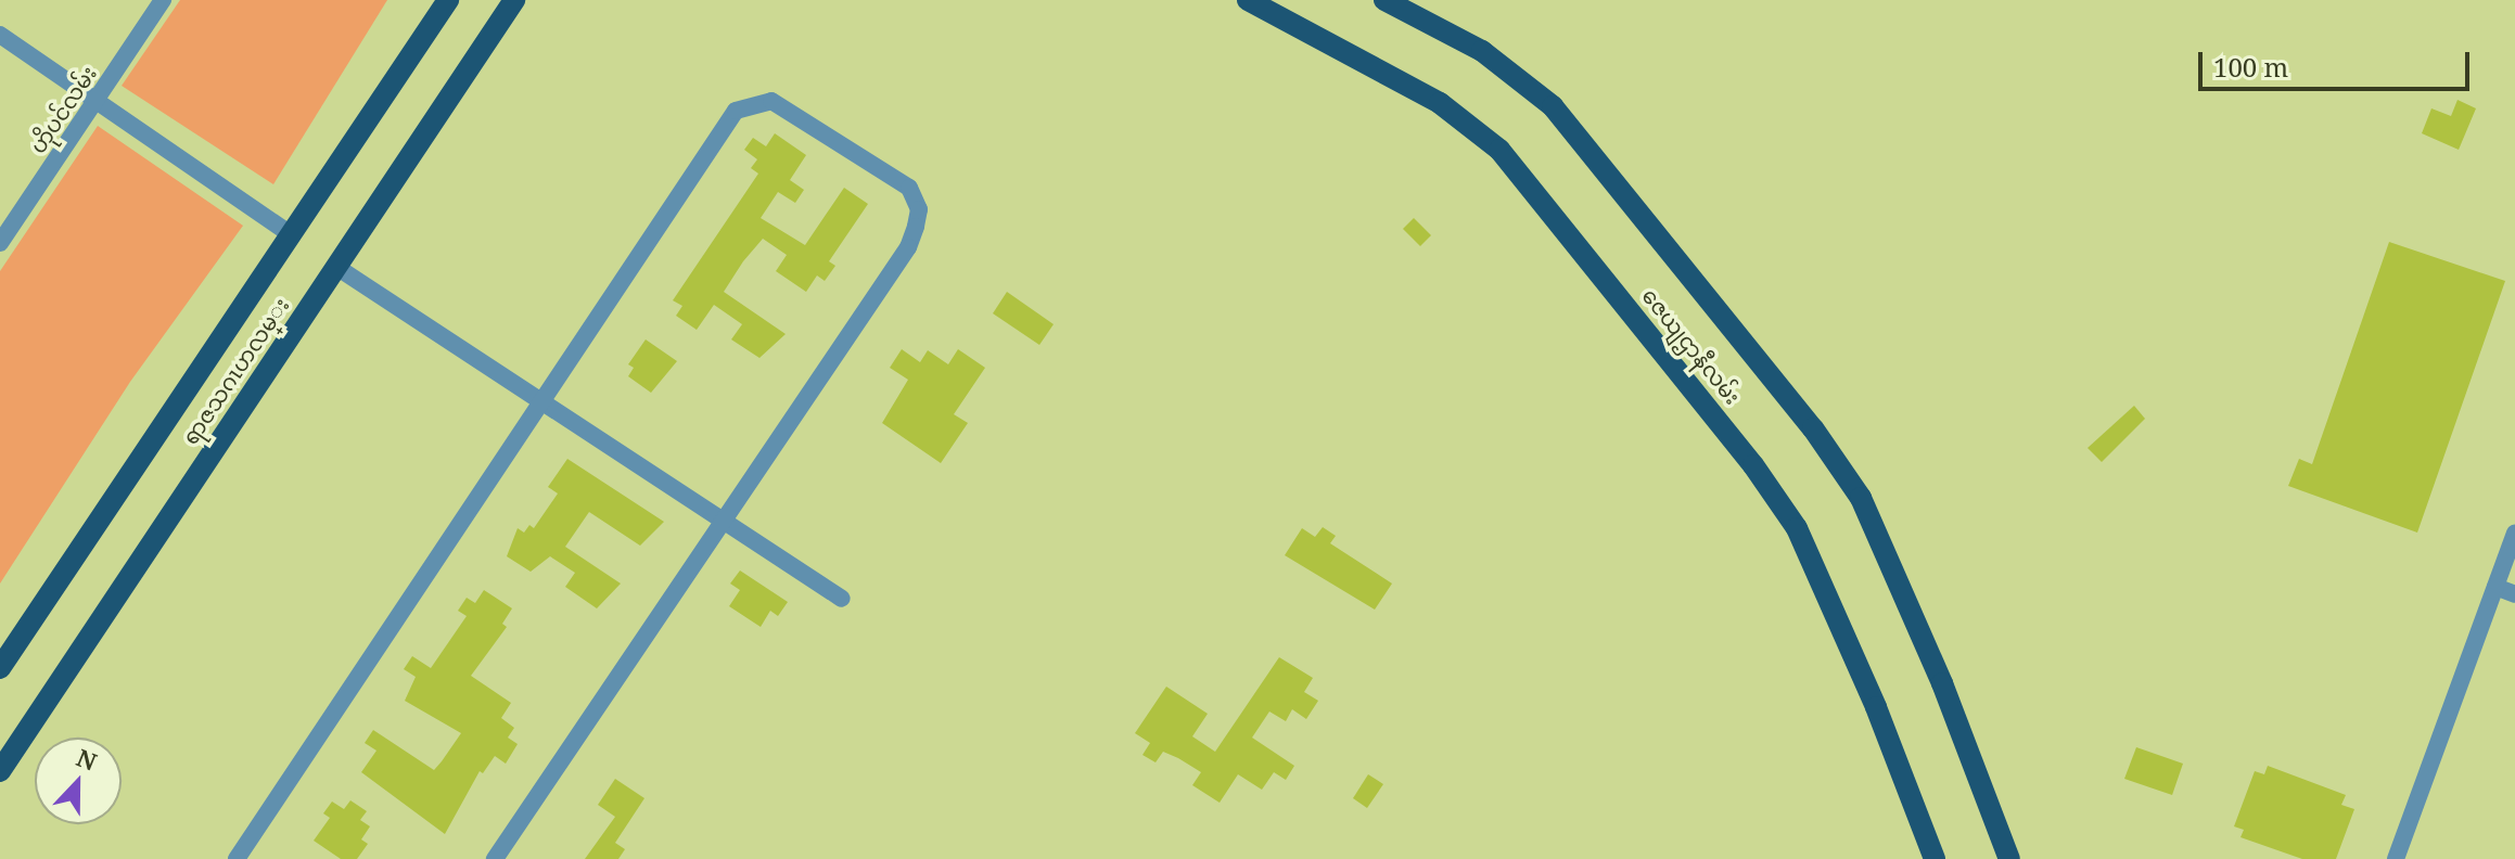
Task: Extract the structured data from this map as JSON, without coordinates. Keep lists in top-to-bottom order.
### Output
{
  "streets": {
    "main road": ["ဇေယျဌာနီလမ်း", "ရာဇသဂၤဟလမ္း"],
    "street": ["ဟိုပင်လမ်း"]
  },
  "scale_bar": "100 m",
  "north": "top"
}
